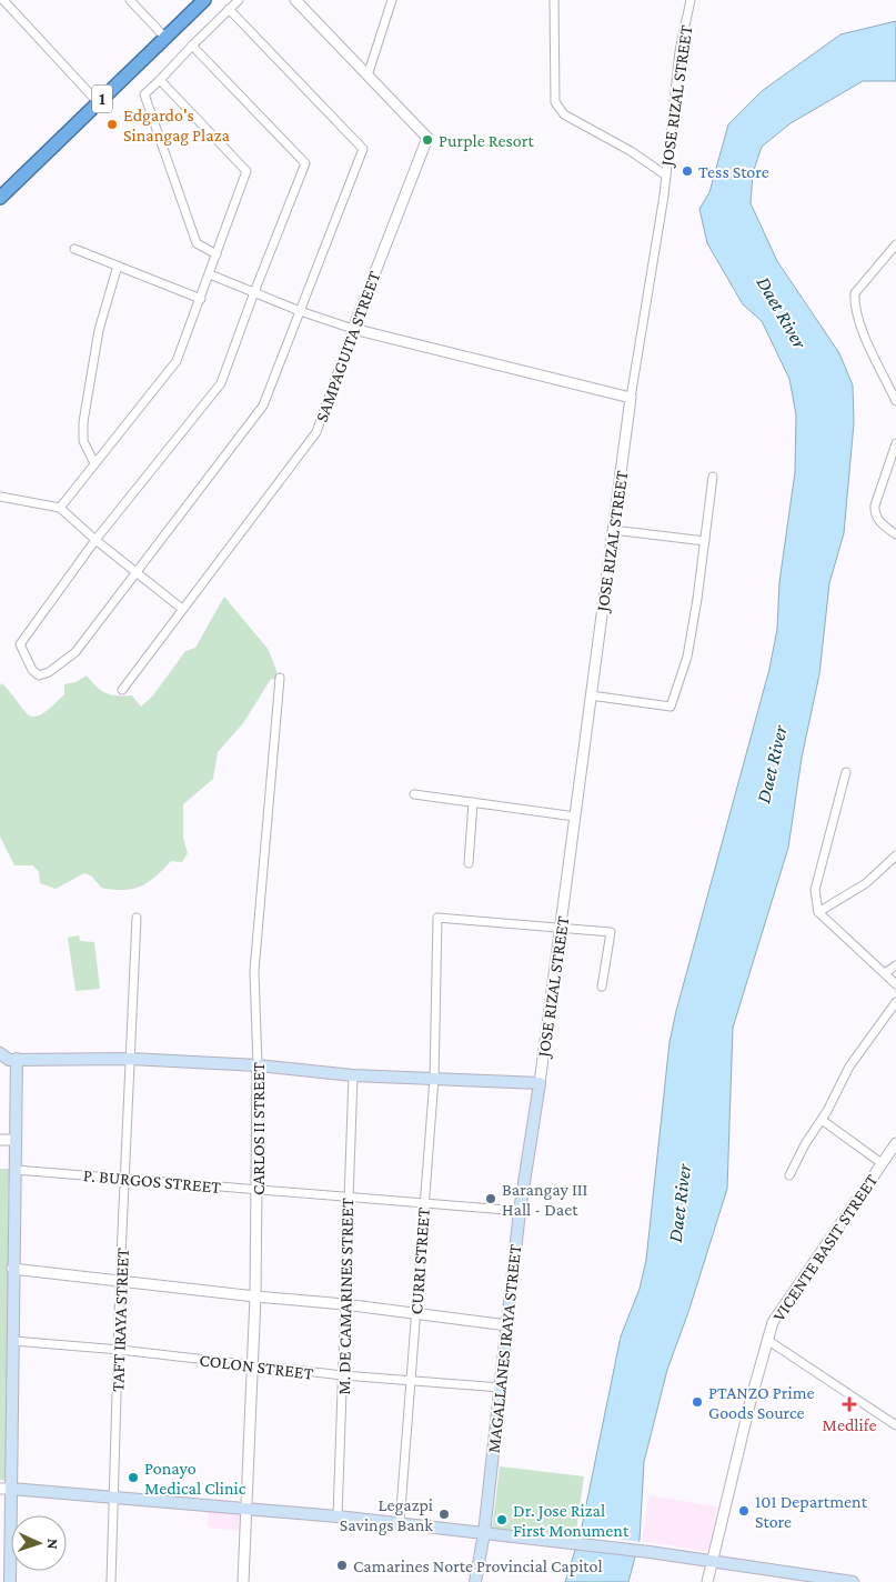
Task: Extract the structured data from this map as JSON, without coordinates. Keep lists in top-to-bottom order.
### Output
{
  "streets": {
    "highway": ["1"],
    "main road": ["MAGALLANES IRAYA STREET"],
    "street": [
      "JOSE RIZAL STREET",
      "SAMPAGUITA STREET",
      "CARLOS II STREET",
      "P. BURGOS STREET",
      "VICENTE BASIT STREET",
      "CURRI STREET",
      "M. DE CAMARINES STREET",
      "TAFT IRAYA STREET",
      "COLON STREET"
    ]
  },
  "crossings": [
    ["JOSE RIZAL STREET", "CURRI STREET"],
    ["JOSE RIZAL STREET", "MAGALLANES IRAYA STREET"],
    ["CARLOS II STREET", "P. BURGOS STREET"],
    ["CARLOS II STREET", "COLON STREET"],
    ["P. BURGOS STREET", "CURRI STREET"],
    ["P. BURGOS STREET", "M. DE CAMARINES STREET"],
    ["P. BURGOS STREET", "TAFT IRAYA STREET"],
    ["P. BURGOS STREET", "MAGALLANES IRAYA STREET"],
    ["CURRI STREET", "COLON STREET"],
    ["M. DE CAMARINES STREET", "COLON STREET"],
    ["TAFT IRAYA STREET", "COLON STREET"],
    ["MAGALLANES IRAYA STREET", "COLON STREET"]
  ],
  "water": ["Daet River"],
  "places": {
    "other": [
      "Edgardo's Sinangag Plaza",
      "Purple Resort",
      "Tess Store",
      "Barangay III Hall - Daet",
      "PTANZO Prime Goods Source",
      "Ponayo Medical Clinic",
      "101 Department Store",
      "Legazpi Savings Bank",
      "Dr. Jose Rizal First Monument",
      "Camarines Norte Provincial Capitol"
    ],
    "health": ["Medlife"]
  },
  "north": "right"
}
